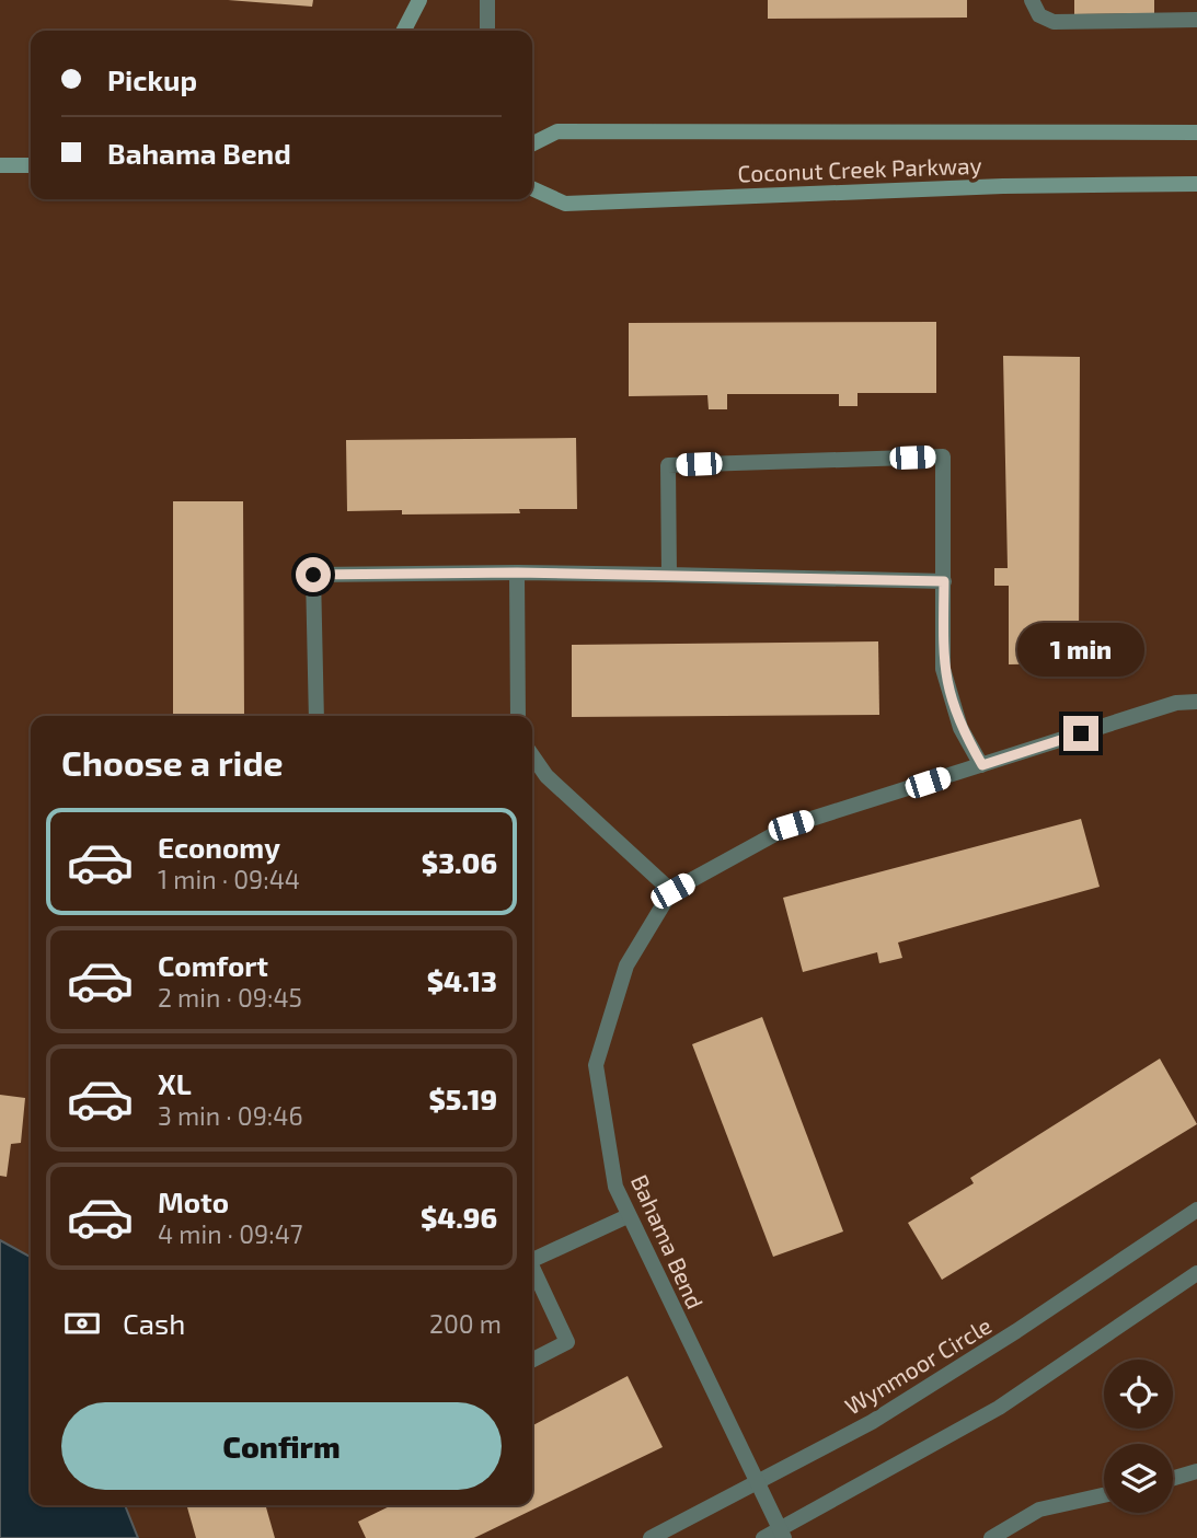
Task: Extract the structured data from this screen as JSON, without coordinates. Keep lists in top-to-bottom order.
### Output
{
  "streets": {
    "main road": ["Coconut Creek Parkway"],
    "street": ["Bahama Bend", "Wynmoor Circle"]
  },
  "crossings": [
    ["Bahama Bend", "Wynmoor Circle"]
  ],
  "page": {
    "banner": ["Pickup", "Bahama Bend"],
    "bubble": "1 min",
    "heading": "Choose a ride",
    "list": [
      {
        "name": "Economy",
        "note": "1 min · 09:44",
        "value": "$3.06"
      },
      {
        "name": "Comfort",
        "note": "2 min · 09:45",
        "value": "$4.13"
      },
      {
        "name": "XL",
        "note": "3 min · 09:46",
        "value": "$5.19"
      },
      {
        "name": "Moto",
        "note": "4 min · 09:47",
        "value": "$4.96"
      }
    ],
    "pay": ["Cash", "200 m"],
    "buttons": "Confirm"
  }
}
